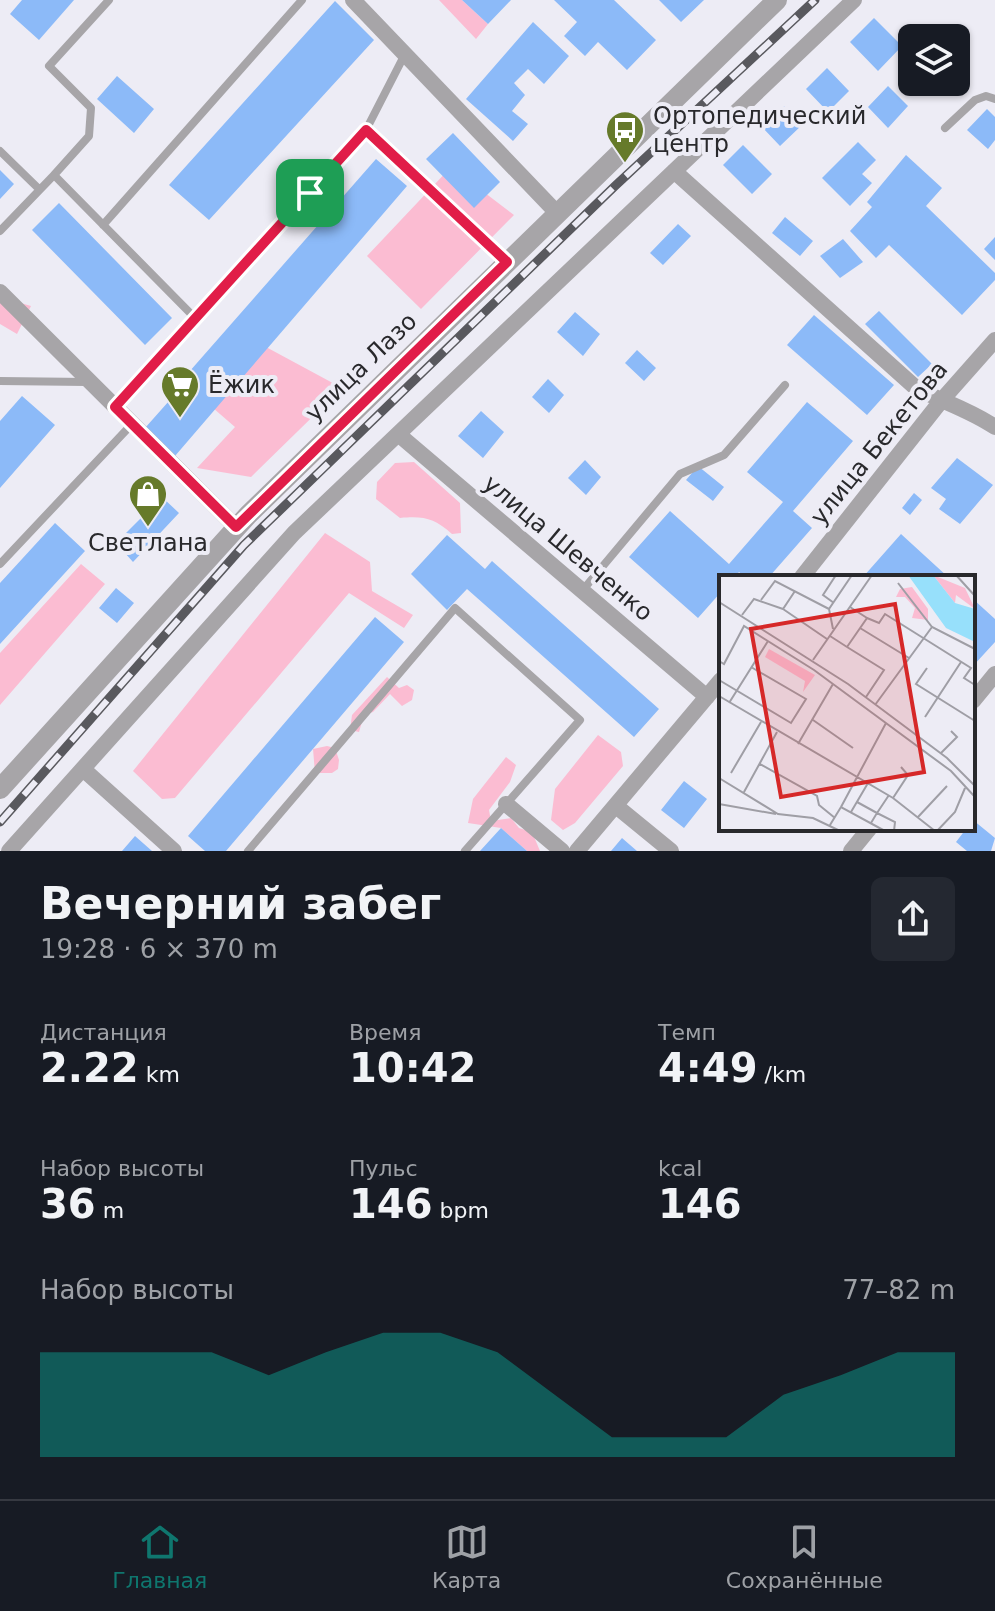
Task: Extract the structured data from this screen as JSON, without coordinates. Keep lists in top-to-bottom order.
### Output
{
  "streets": {
    "street": ["улица Лазо", "улица Бекетова", "улица Шевченко"]
  },
  "places": {
    "bus stop": ["Ортопедический центр"],
    "supermarket": ["Ёжик"],
    "shop": ["Светлана"]
  },
  "page": {
    "heading": ["Вечерний забег", "19:28 · 6 × 370 m"],
    "stats": [
      ["Дистанция", "2.22 km"],
      ["Время", "10:42"],
      ["Темп", "4:49 /km"],
      ["Набор высоты", "36 m"],
      ["Пульс", "146 bpm"],
      ["kcal", "146"]
    ],
    "chart": ["Набор высоты", "77–82 m"],
    "tabs": ["Главная", "Карта", "Сохранённые"]
  }
}
